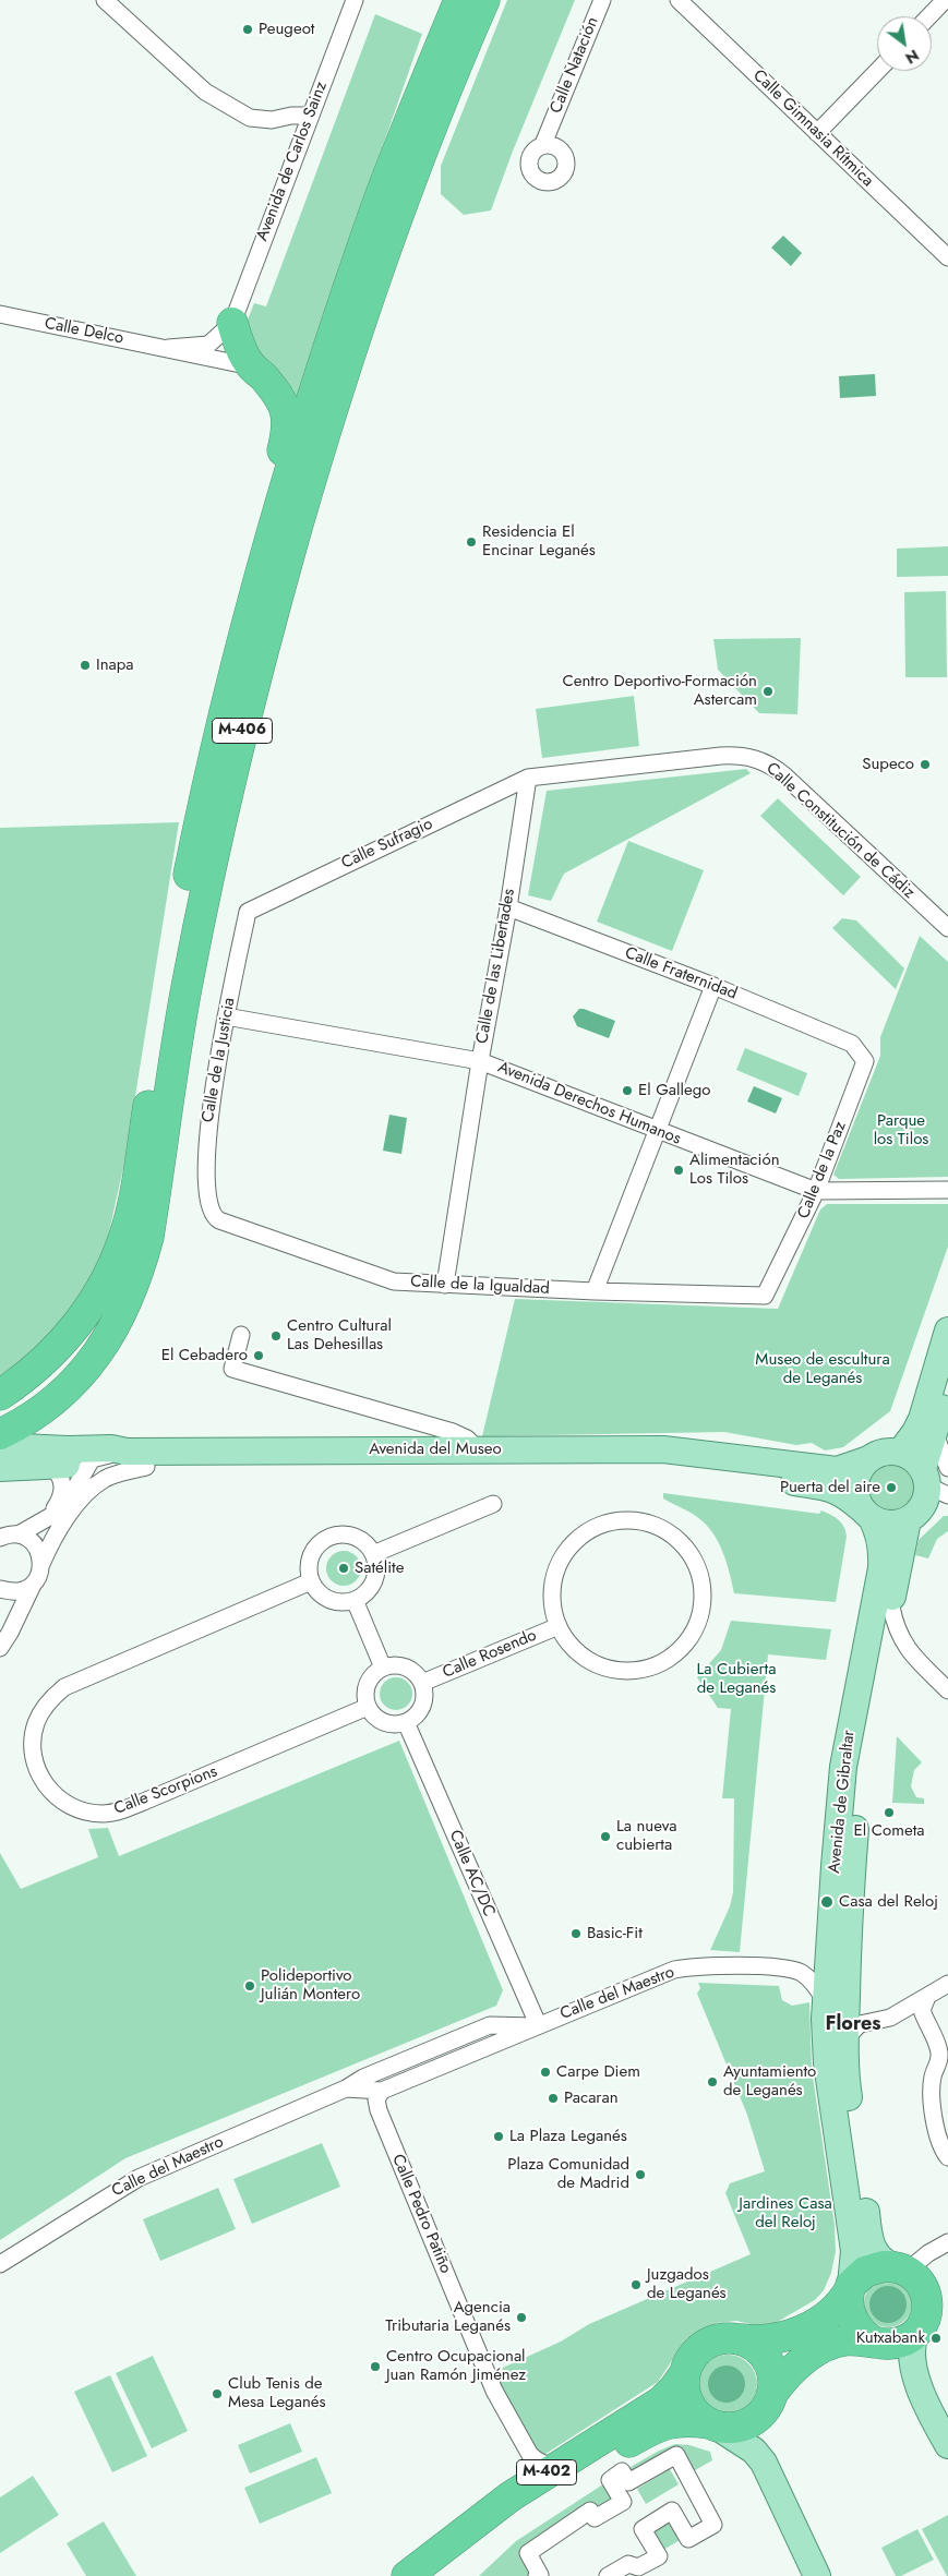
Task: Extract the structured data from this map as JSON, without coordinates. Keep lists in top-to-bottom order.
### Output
{
  "streets": {
    "highway": ["M-406", "M-402"],
    "main road": ["Avenida del Museo", "Avenida de Gibraltar"],
    "street": [
      "Calle Natación",
      "Calle Gimnasia Rítmica",
      "Avenida de Carlos Sainz",
      "Calle Delco",
      "Calle Constitución de Cádiz",
      "Calle Sufragio",
      "Calle de las Libertades",
      "Calle Fraternidad",
      "Calle de la Justicia",
      "Avenida Derechos Humanos",
      "Calle de la Paz",
      "Calle de la Igualdad",
      "Calle Rosendo",
      "Calle Scorpions",
      "Calle AC/DC",
      "Calle del Maestro",
      "Calle Pedro Patiño"
    ]
  },
  "crossings": [
    ["Avenida de Carlos Sainz", "Calle Delco"],
    ["Calle Constitución de Cádiz", "Calle Sufragio"],
    ["Calle Constitución de Cádiz", "Calle de las Libertades"],
    ["Calle Sufragio", "Calle de las Libertades"],
    ["Calle Sufragio", "Calle de la Justicia"],
    ["Calle de las Libertades", "Calle Fraternidad"],
    ["Calle de las Libertades", "Avenida Derechos Humanos"],
    ["Calle de las Libertades", "Calle de la Igualdad"],
    ["Calle Fraternidad", "Calle de la Paz"],
    ["Calle de la Justicia", "Avenida Derechos Humanos"],
    ["Calle de la Justicia", "Calle de la Igualdad"],
    ["Avenida Derechos Humanos", "Calle de la Paz"],
    ["Calle de la Paz", "Calle de la Igualdad"],
    ["Avenida del Museo", "Avenida de Gibraltar"],
    ["Calle Rosendo", "Calle Scorpions"],
    ["Calle Rosendo", "Calle AC/DC"],
    ["Calle Scorpions", "Calle AC/DC"],
    ["Avenida de Gibraltar", "M-402"],
    ["Calle AC/DC", "Calle del Maestro"],
    ["Calle del Maestro", "Calle Pedro Patiño"],
    ["Calle Pedro Patiño", "M-402"]
  ],
  "districts": ["Flores"],
  "parks": [
    "Parque los Tilos",
    "Museo de escultura de Leganés",
    "La Cubierta de Leganés",
    "Jardines Casa del Reloj"
  ],
  "places": [
    "Peugeot",
    "Residencia El Encinar Leganés",
    "Inapa",
    "Centro Deportivo-Formación Astercam",
    "Supeco",
    "El Gallego",
    "Alimentación Los Tilos",
    "Centro Cultural Las Dehesillas",
    "El Cebadero",
    "Puerta del aire",
    "Satélite",
    "El Cometa",
    "La nueva cubierta",
    "Casa del Reloj",
    "Basic-Fit",
    "Polideportivo Julián Montero",
    "Carpe Diem",
    "Ayuntamiento de Leganés",
    "Pacaran",
    "La Plaza Leganés",
    "Plaza Comunidad de Madrid",
    "Juzgados de Leganés",
    "Agencia Tributaria Leganés",
    "Kutxabank",
    "Centro Ocupacional Juan Ramón Jiménez",
    "Club Tenis de Mesa Leganés"
  ],
  "north": "bottom right"
}
